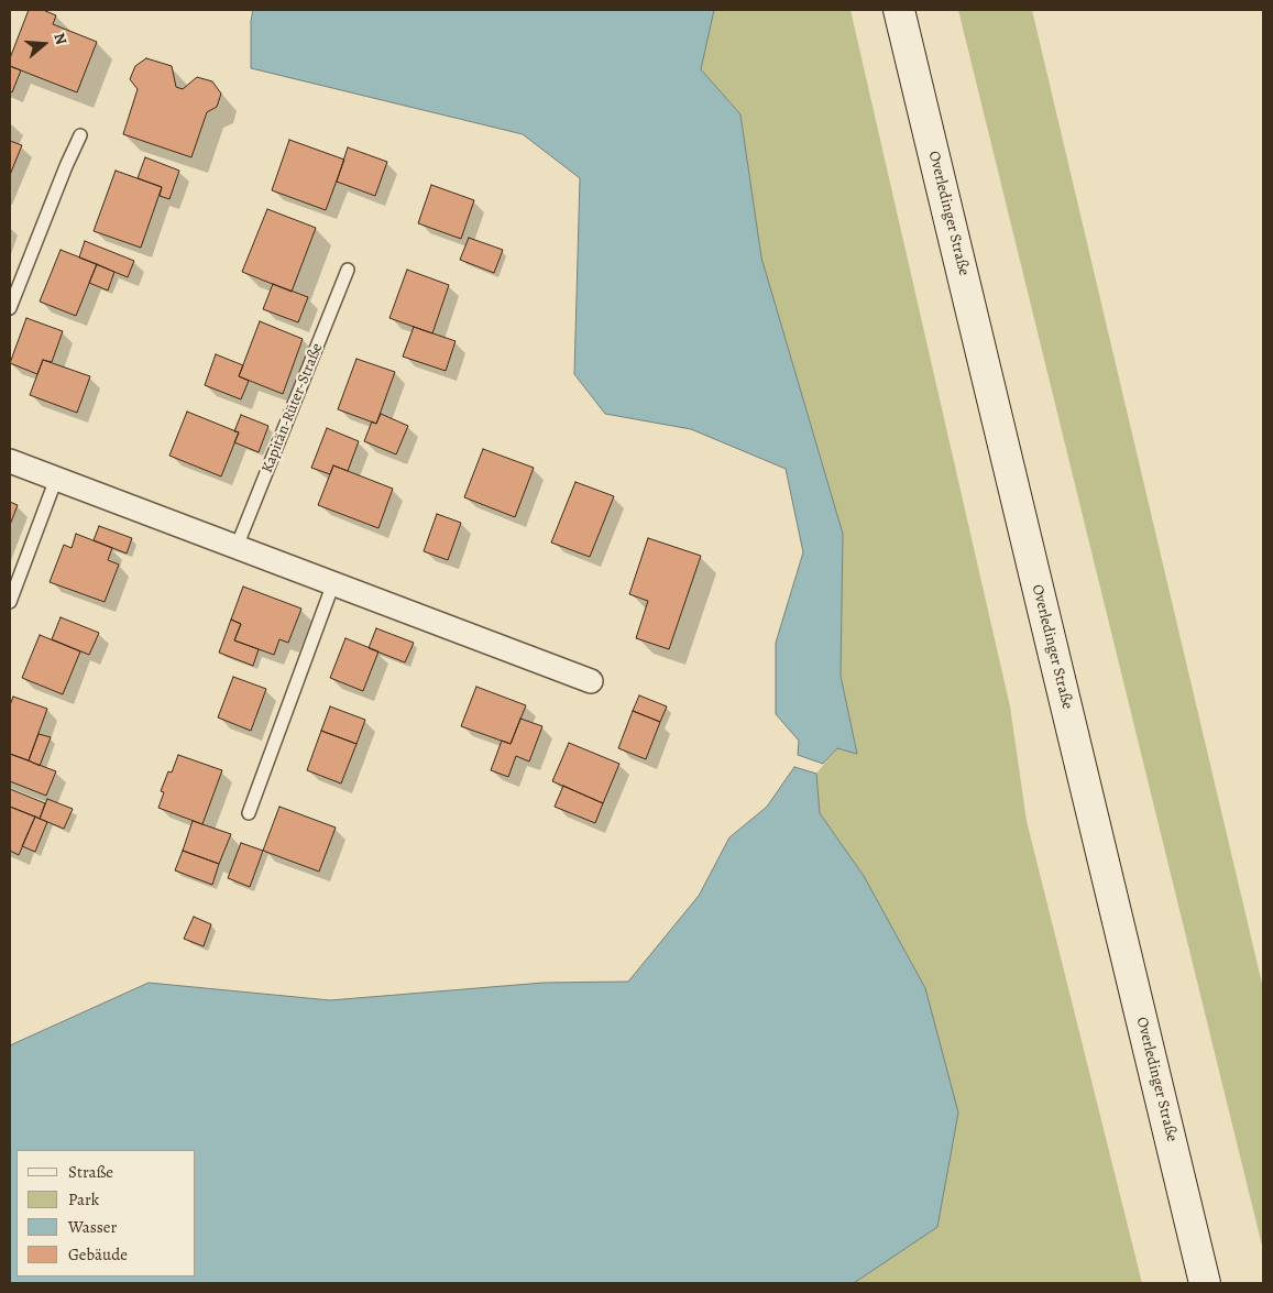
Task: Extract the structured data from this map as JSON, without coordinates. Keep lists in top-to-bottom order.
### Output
{
  "streets": {
    "street": ["Overledinger Straße"],
    "lane": ["Kapitän-Rüter-Straße"]
  },
  "legend": [
    "Straße",
    "Park",
    "Wasser",
    "Gebäude"
  ],
  "north": "right"
}
